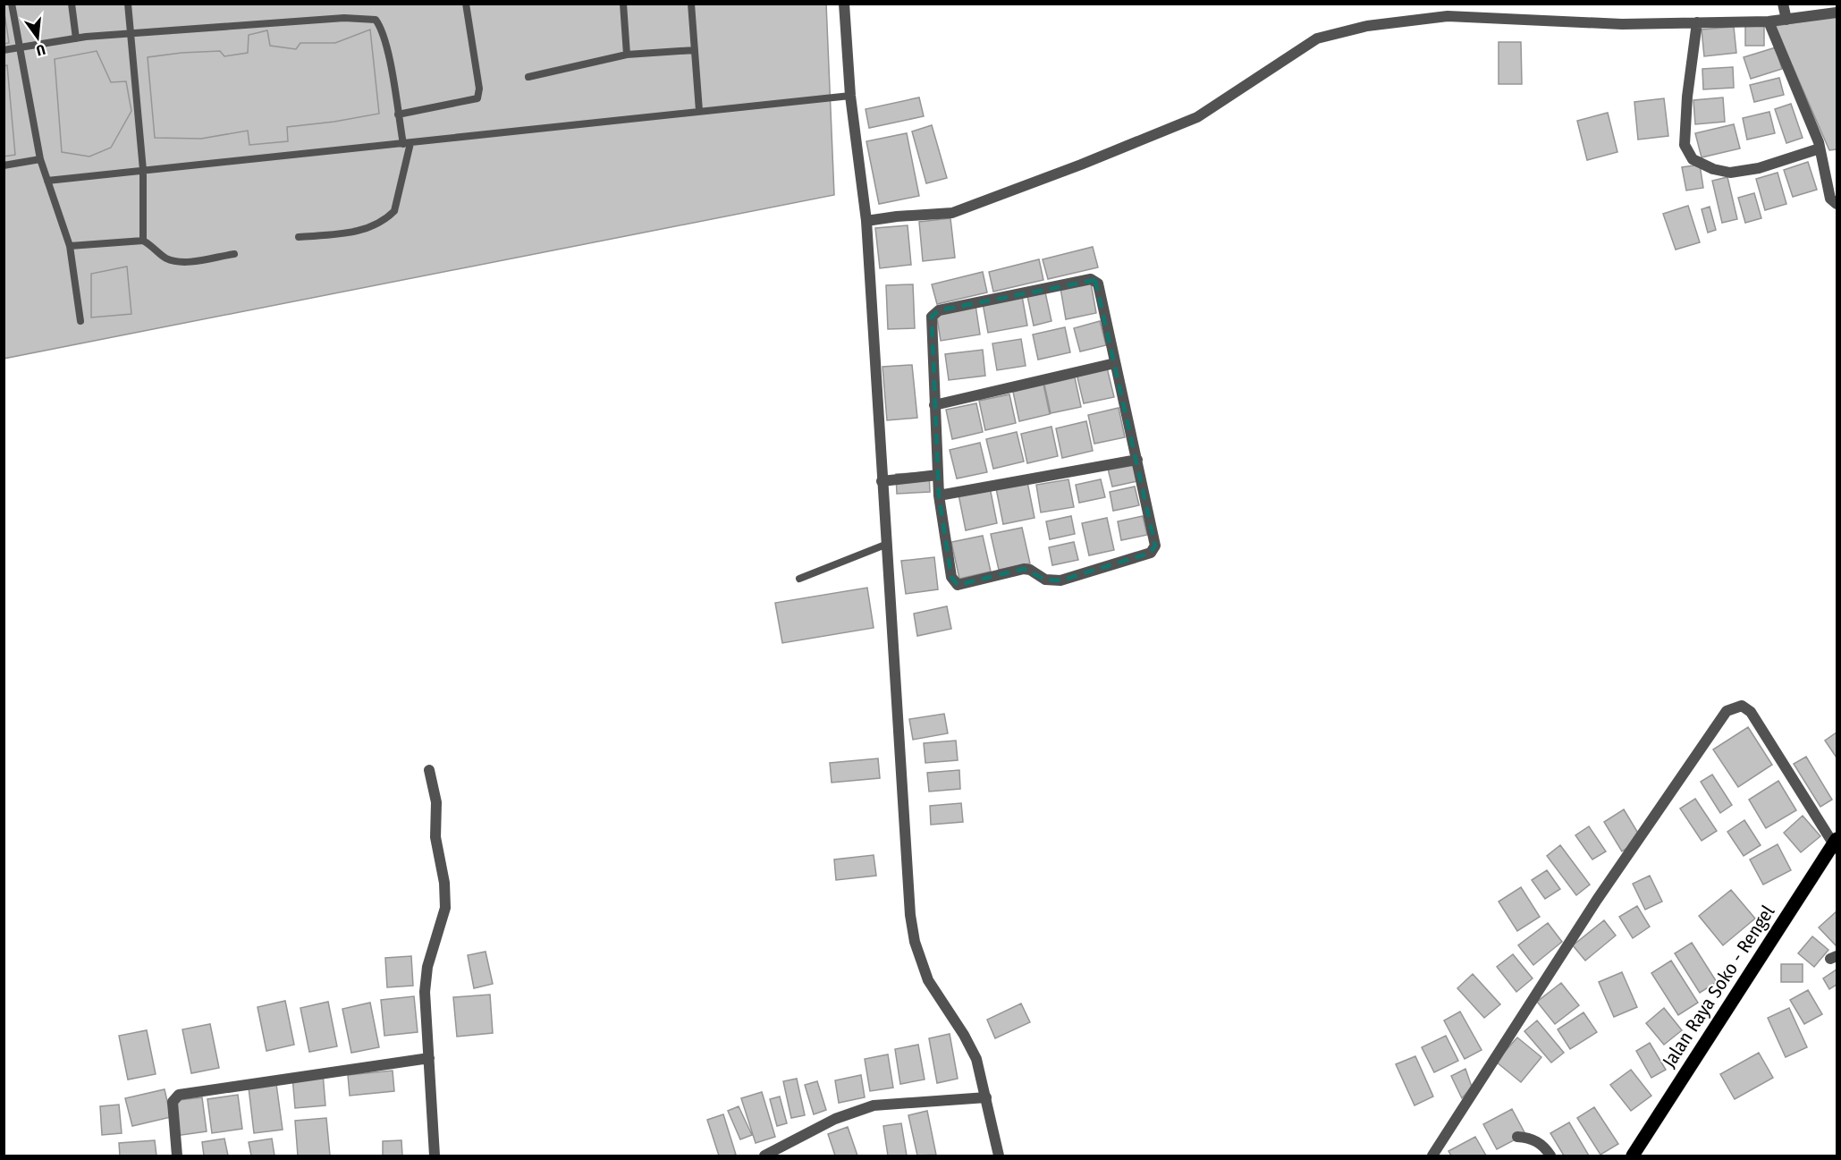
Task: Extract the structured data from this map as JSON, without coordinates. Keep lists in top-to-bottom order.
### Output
{
  "streets": {
    "main road": ["Jalan Raya Soko - Rengel"]
  },
  "north": "bottom"
}
